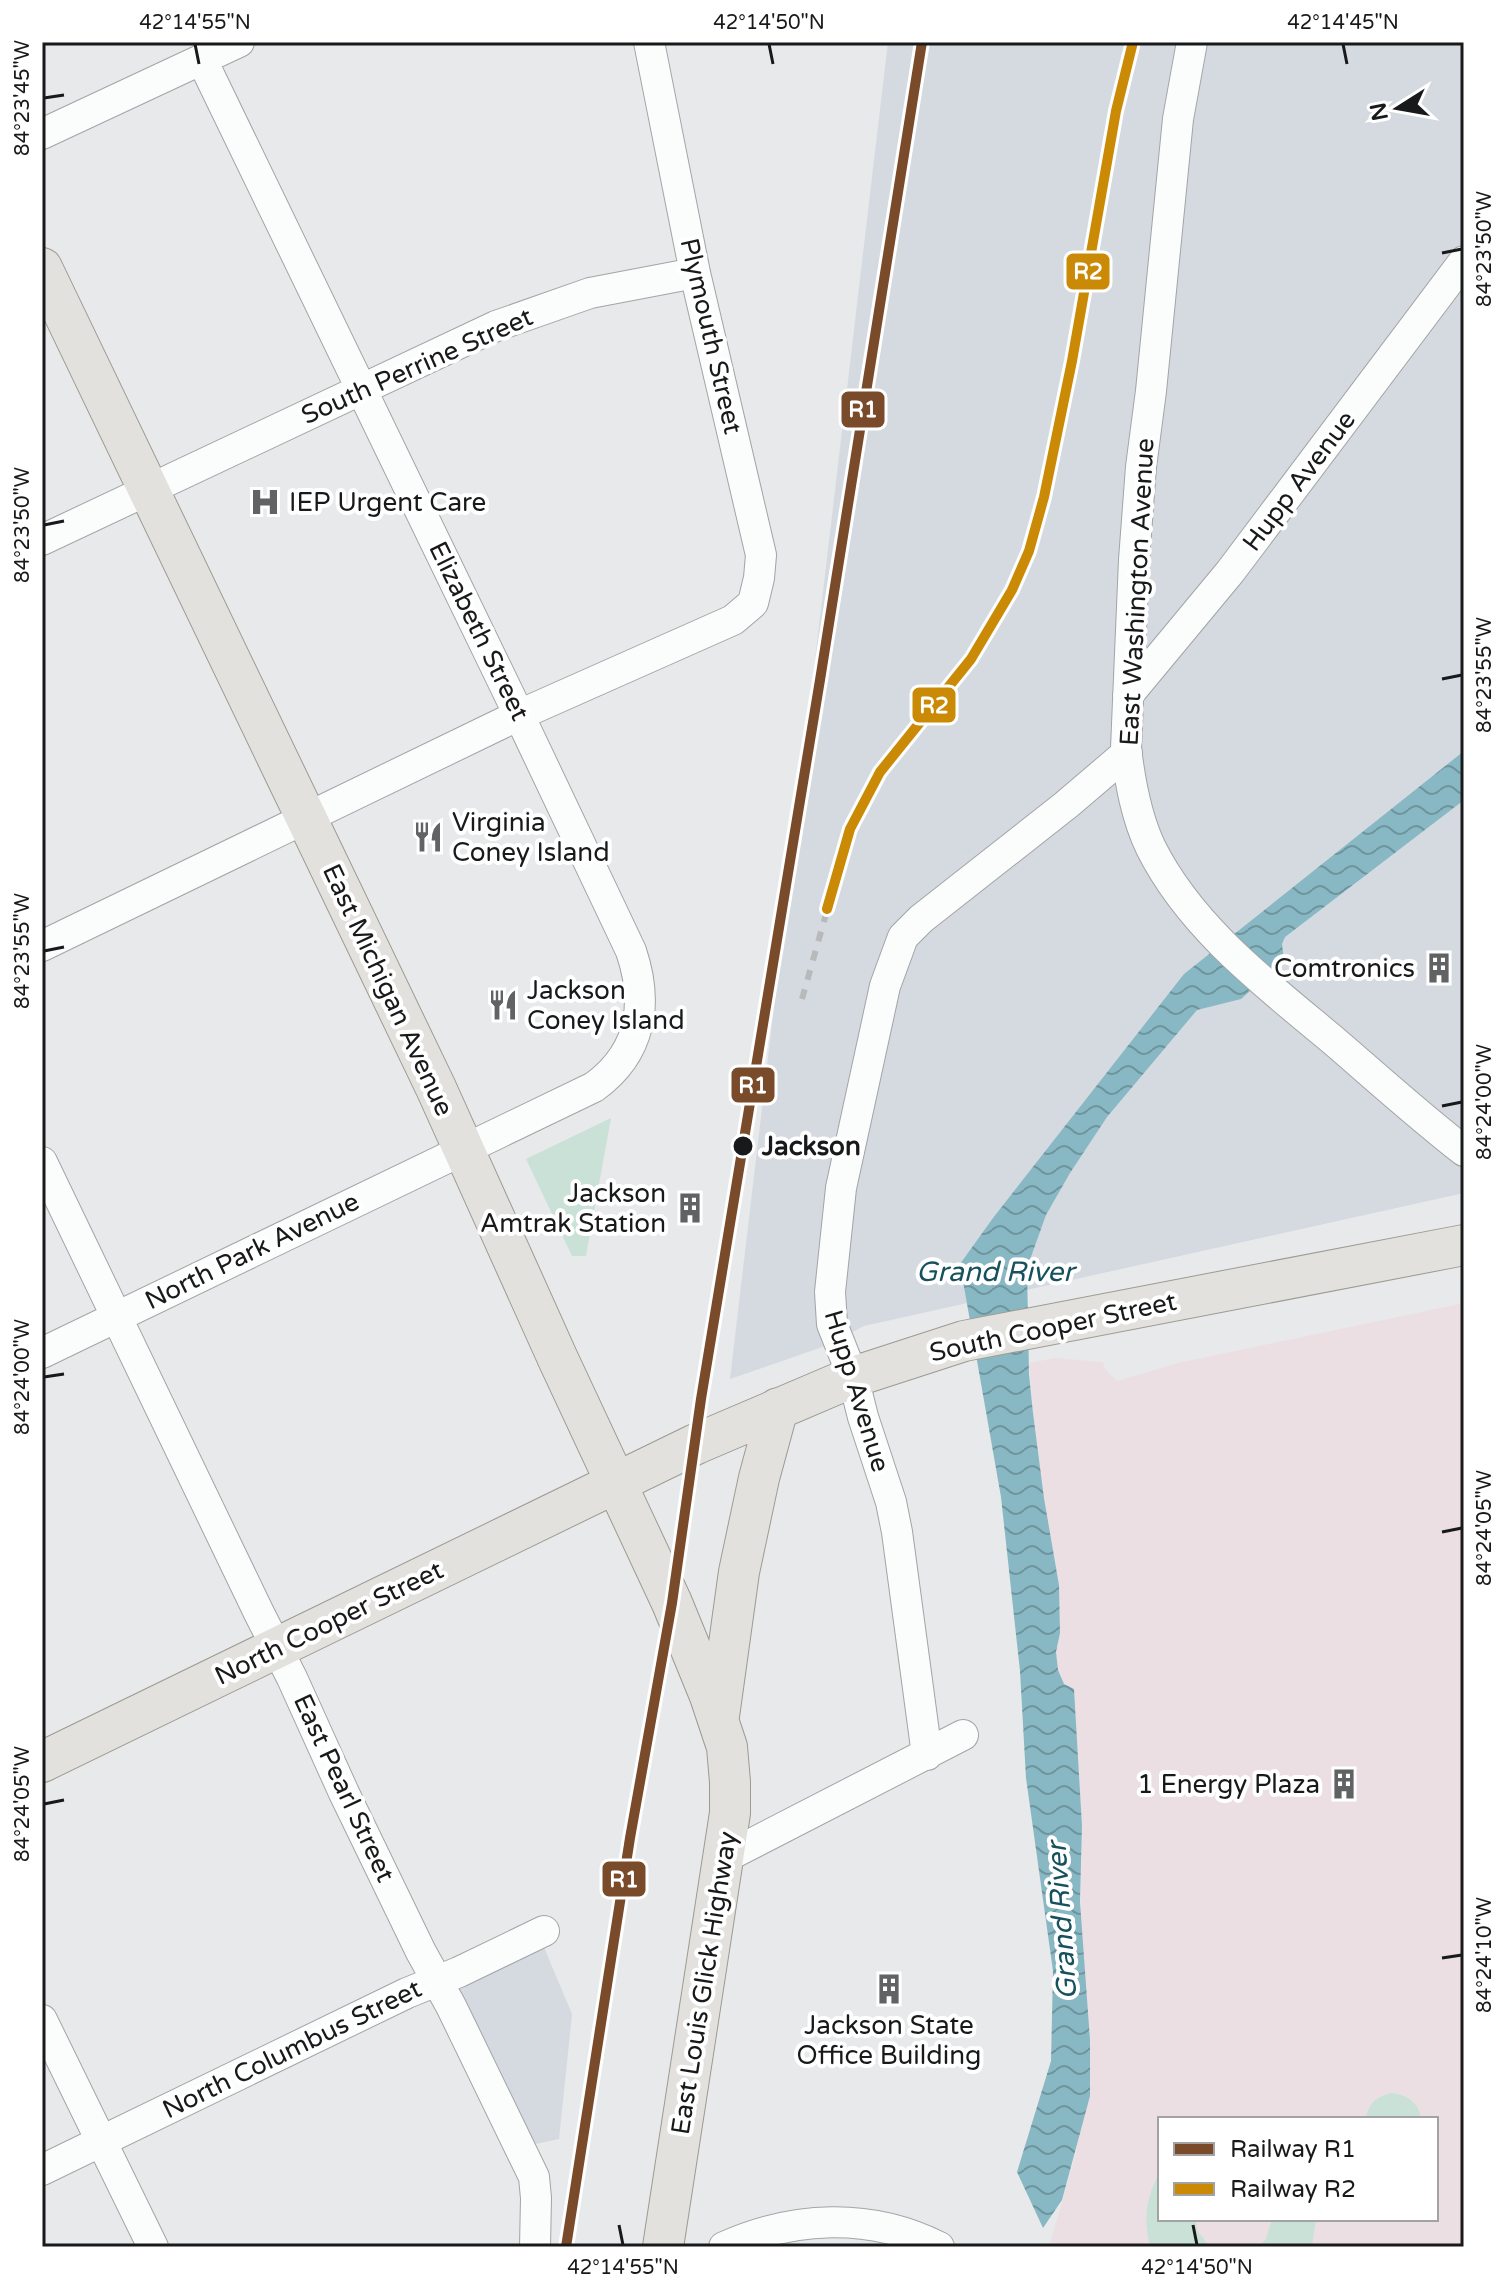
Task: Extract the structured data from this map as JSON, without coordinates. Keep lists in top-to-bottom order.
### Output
{
  "streets": {
    "main road": [
      "East Michigan Avenue",
      "South Cooper Street",
      "North Cooper Street",
      "East Louis Glick Highway"
    ],
    "street": [
      "Plymouth Street",
      "South Perrine Street",
      "Hupp Avenue",
      "East Washington Avenue",
      "Elizabeth Street",
      "North Park Avenue",
      "East Pearl Street",
      "North Columbus Street"
    ]
  },
  "crossings": [
    ["Plymouth Street", "South Perrine Street"],
    ["Plymouth Street", "Elizabeth Street"],
    ["South Perrine Street", "Elizabeth Street"],
    ["South Perrine Street", "East Michigan Avenue"],
    ["Hupp Avenue", "East Washington Avenue"],
    ["Hupp Avenue", "South Cooper Street"],
    ["Elizabeth Street", "North Park Avenue"],
    ["East Michigan Avenue", "North Park Avenue"],
    ["East Michigan Avenue", "South Cooper Street"],
    ["East Michigan Avenue", "North Cooper Street"],
    ["East Michigan Avenue", "East Louis Glick Highway"],
    ["North Park Avenue", "East Pearl Street"],
    ["South Cooper Street", "North Cooper Street"],
    ["North Cooper Street", "East Pearl Street"],
    ["East Pearl Street", "North Columbus Street"]
  ],
  "water": ["Grand River"],
  "places": {
    "hospital": ["IEP Urgent Care"],
    "restaurant": ["Virginia Coney Island", "Jackson Coney Island"],
    "building": [
      "Comtronics",
      "Jackson Amtrak Station",
      "1 Energy Plaza",
      "Jackson State Office Building"
    ],
    "other": ["Jackson"]
  },
  "lines": ["rail line R1", "rail line R2"],
  "legend": ["Railway R1", "Railway R2"],
  "north": "left",
  "coordinates": [
    "42°14'55\"N",
    "42°14'50\"N",
    "42°14'45\"N",
    "84°23'45\"W",
    "84°23'50\"W",
    "84°23'55\"W",
    "84°24'00\"W",
    "84°24'05\"W",
    "84°24'10\"W"
  ]
}
